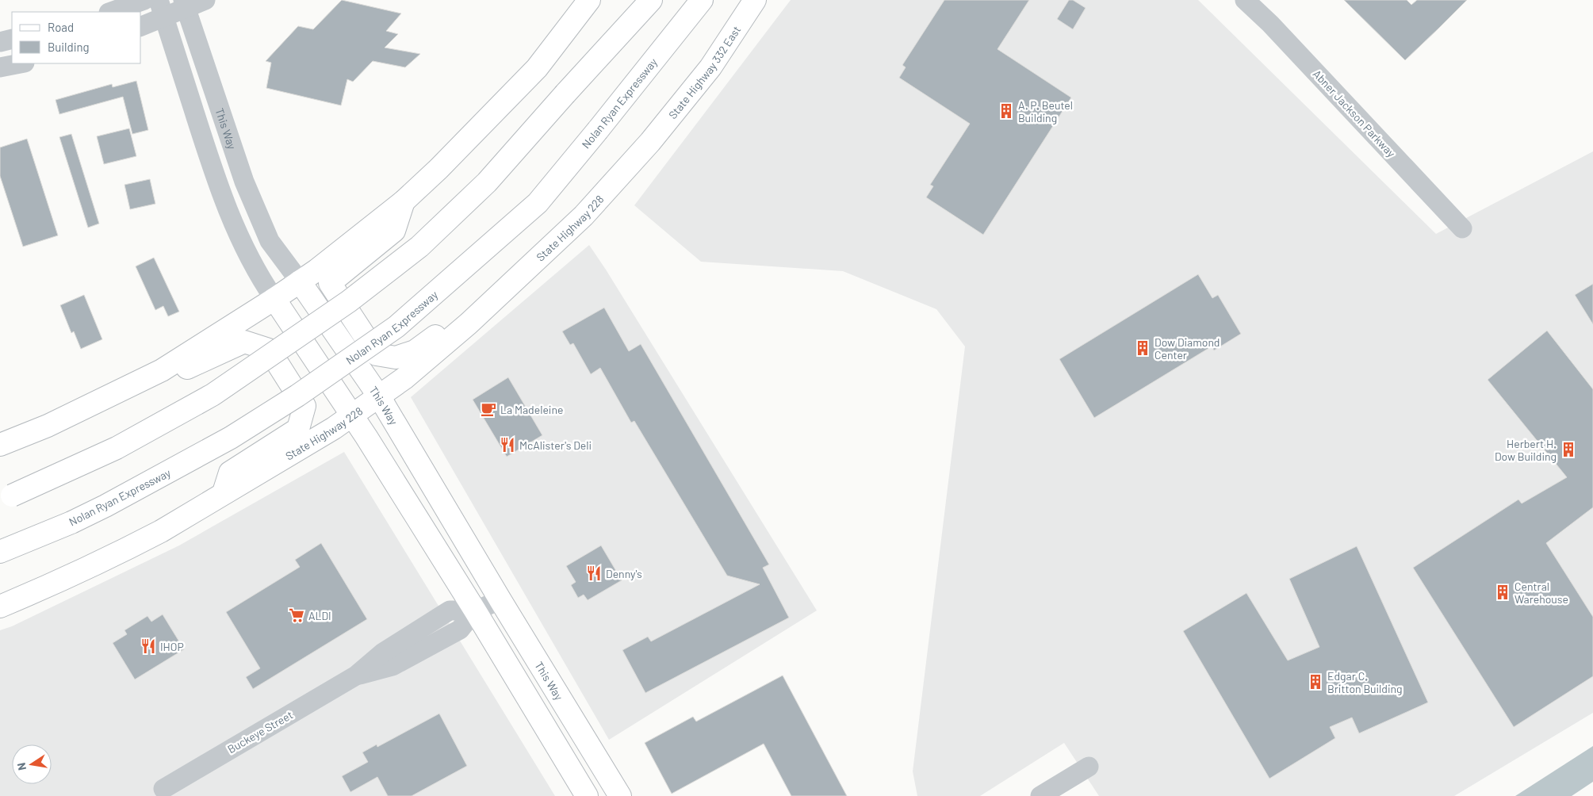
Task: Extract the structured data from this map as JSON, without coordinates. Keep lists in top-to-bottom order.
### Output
{
  "streets": {
    "main road": [
      "State Highway 332 East",
      "Nolan Ryan Expressway",
      "This Way",
      "State Highway 228"
    ],
    "street": ["Abner Jackson Parkway", "Buckeye Street"]
  },
  "crossings": [
    ["State Highway 332 East", "State Highway 228"],
    ["This Way", "State Highway 228"],
    ["This Way", "Buckeye Street"]
  ],
  "places": {
    "building": [
      "A. P. Beutel Building",
      "Dow Diamond Center",
      "Herbert H. Dow Building",
      "Central Warehouse",
      "Edgar C. Britton Building"
    ],
    "cafe": ["La Madeleine"],
    "restaurant": ["McAlister's Deli", "Denny's", "IHOP"],
    "supermarket": ["ALDI"]
  },
  "legend": ["Road", "Building"],
  "north": "left"
}
